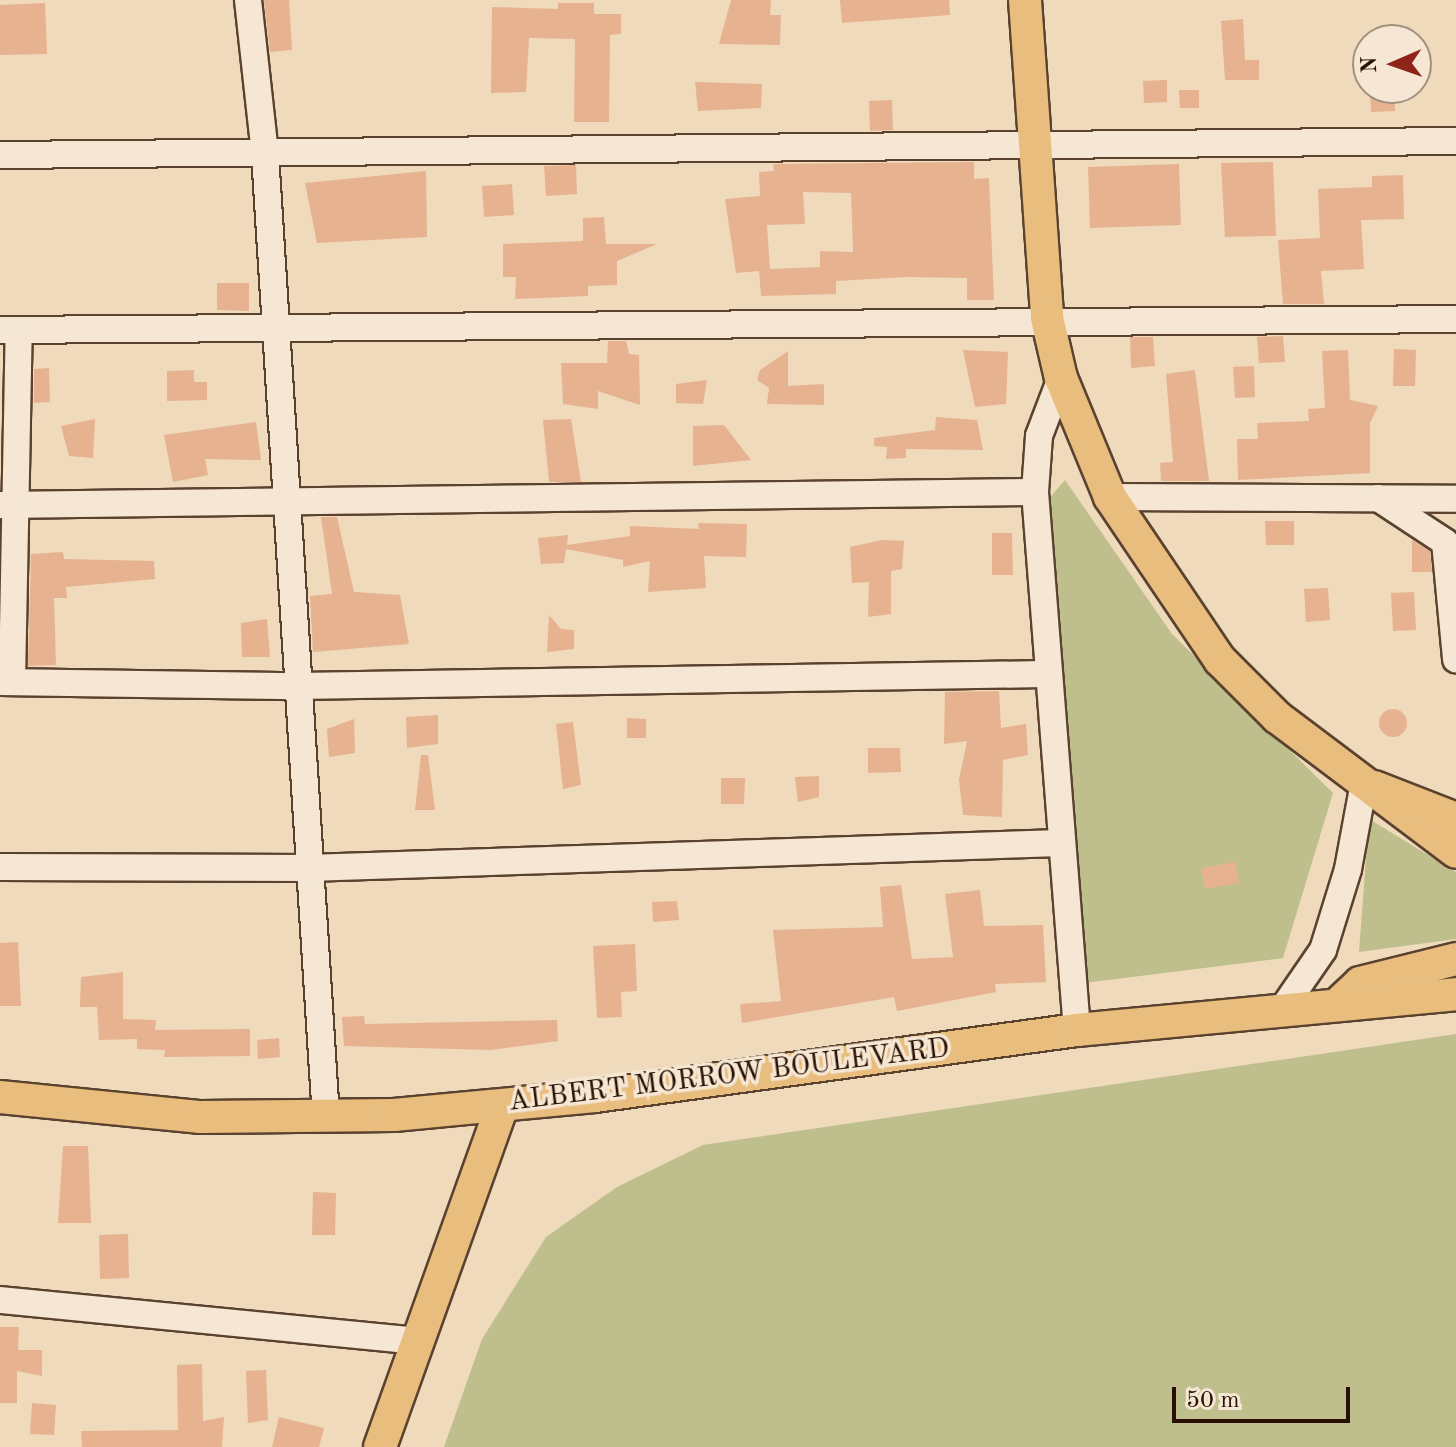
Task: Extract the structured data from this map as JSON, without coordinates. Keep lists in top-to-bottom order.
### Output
{
  "streets": {
    "main road": ["ALBERT MORROW BOULEVARD"]
  },
  "scale_bar": "50 m",
  "north": "left"
}
